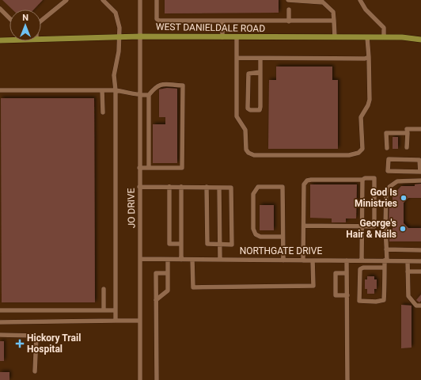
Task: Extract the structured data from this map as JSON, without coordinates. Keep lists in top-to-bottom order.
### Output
{
  "streets": {
    "main road": ["WEST DANIELDALE ROAD"],
    "street": ["JO DRIVE", "NORTHGATE DRIVE"]
  },
  "crossings": [
    ["WEST DANIELDALE ROAD", "JO DRIVE"],
    ["JO DRIVE", "NORTHGATE DRIVE"]
  ],
  "places": {
    "other": ["God Is Ministries", "George's Hair & Nails"],
    "health": ["Hickory Trail Hospital"]
  },
  "north": "top"
}
